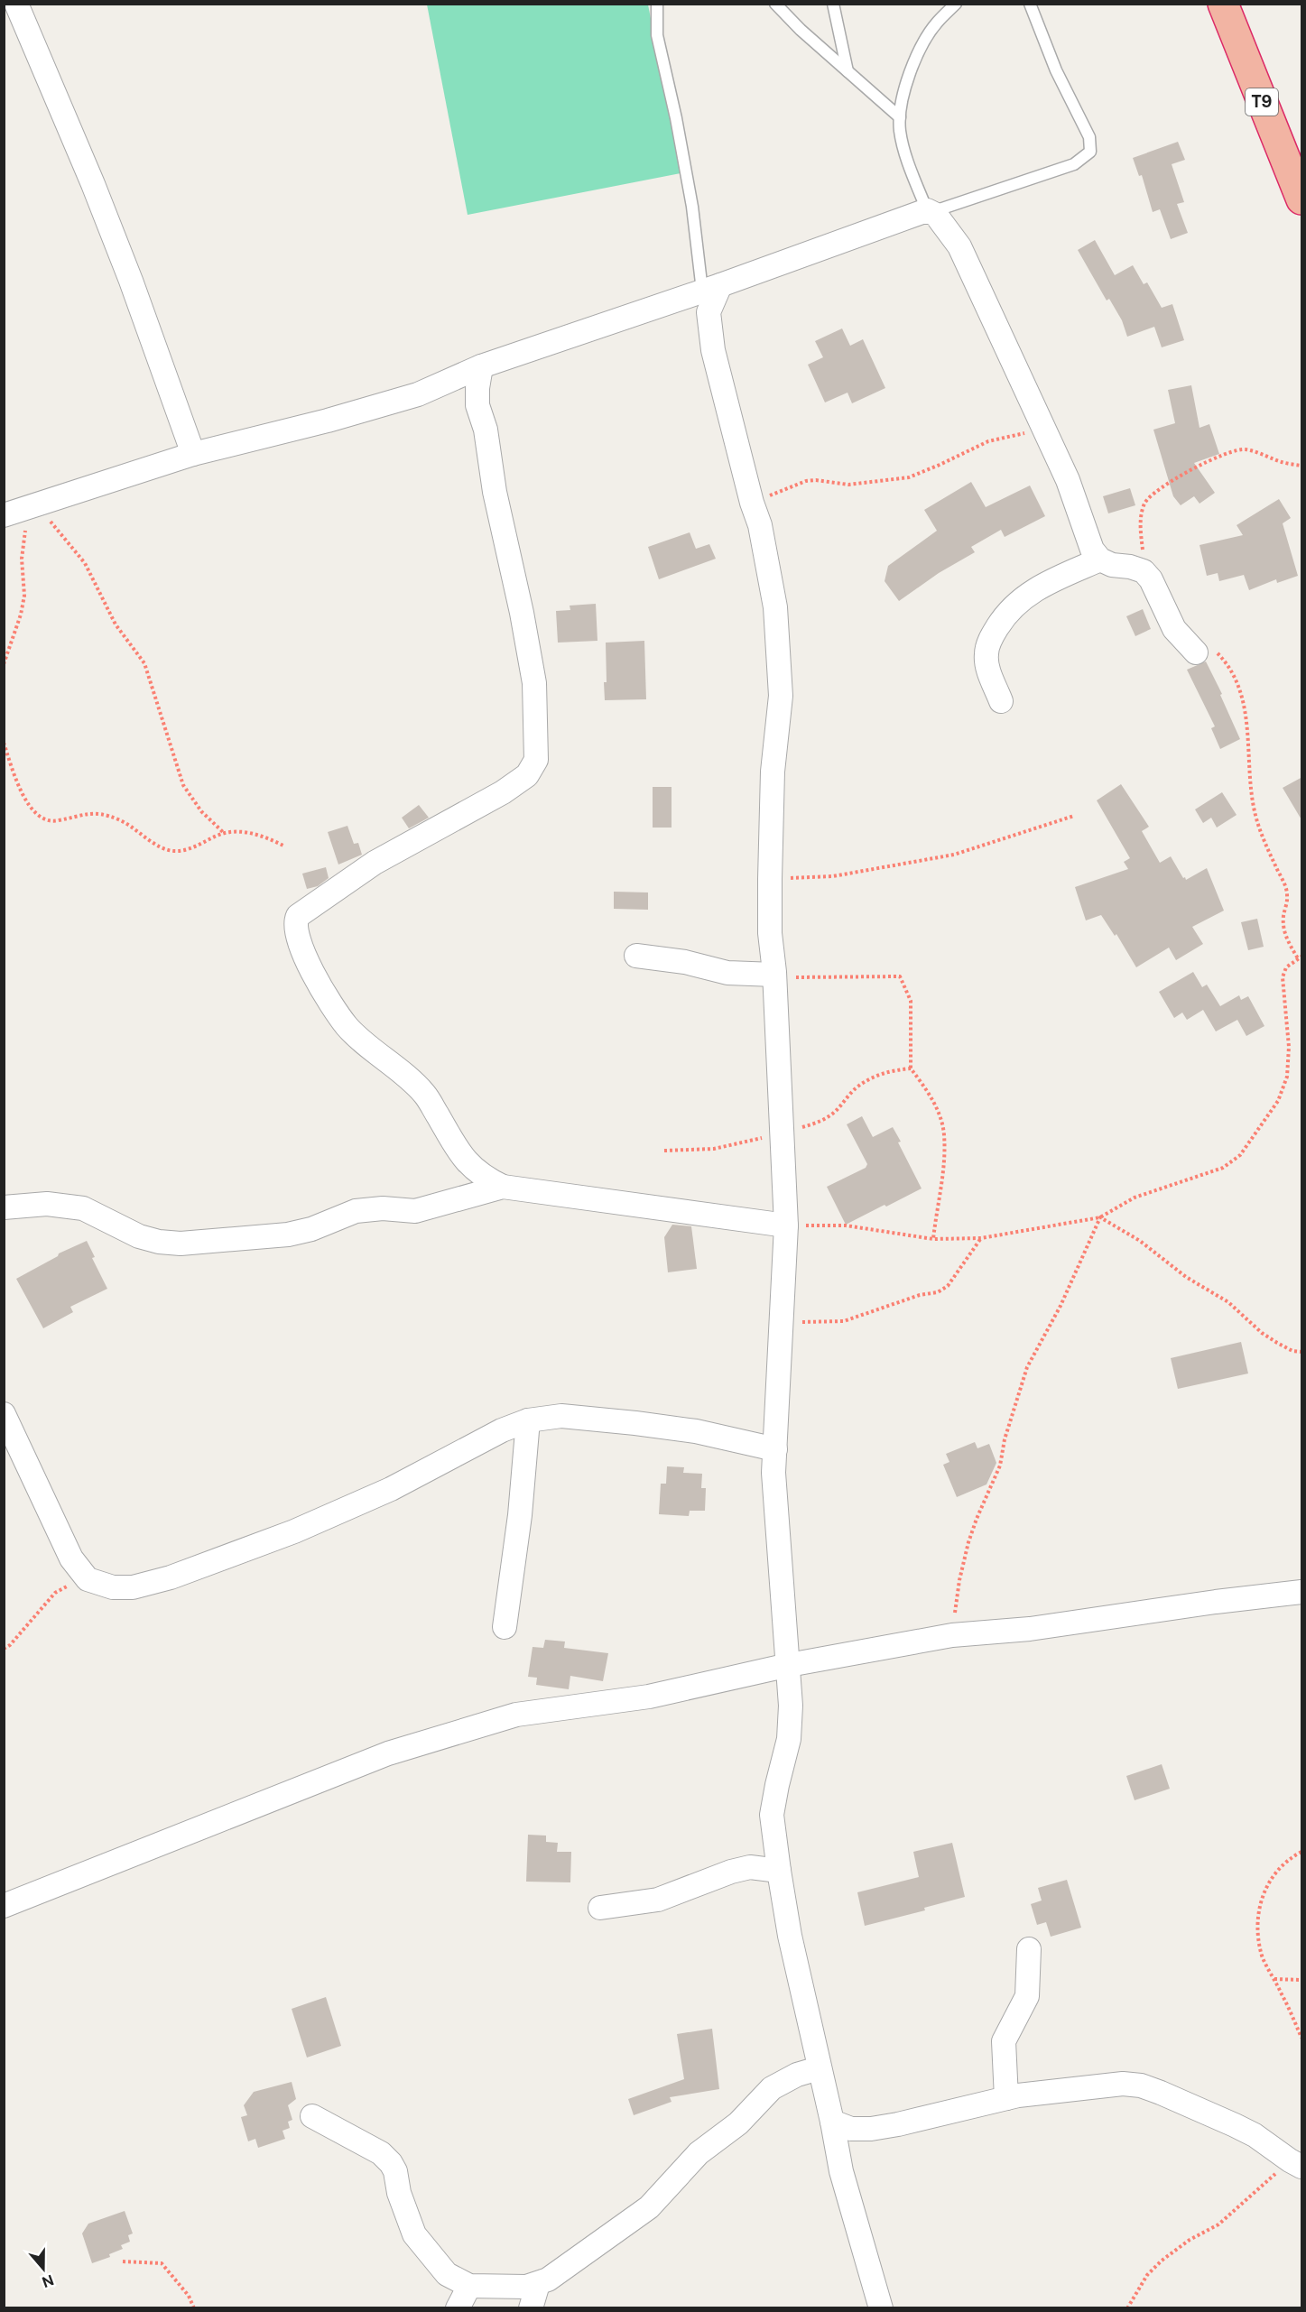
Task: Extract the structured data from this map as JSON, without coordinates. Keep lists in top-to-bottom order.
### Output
{
  "streets": {
    "highway": ["T9"]
  },
  "north": "bottom"
}
